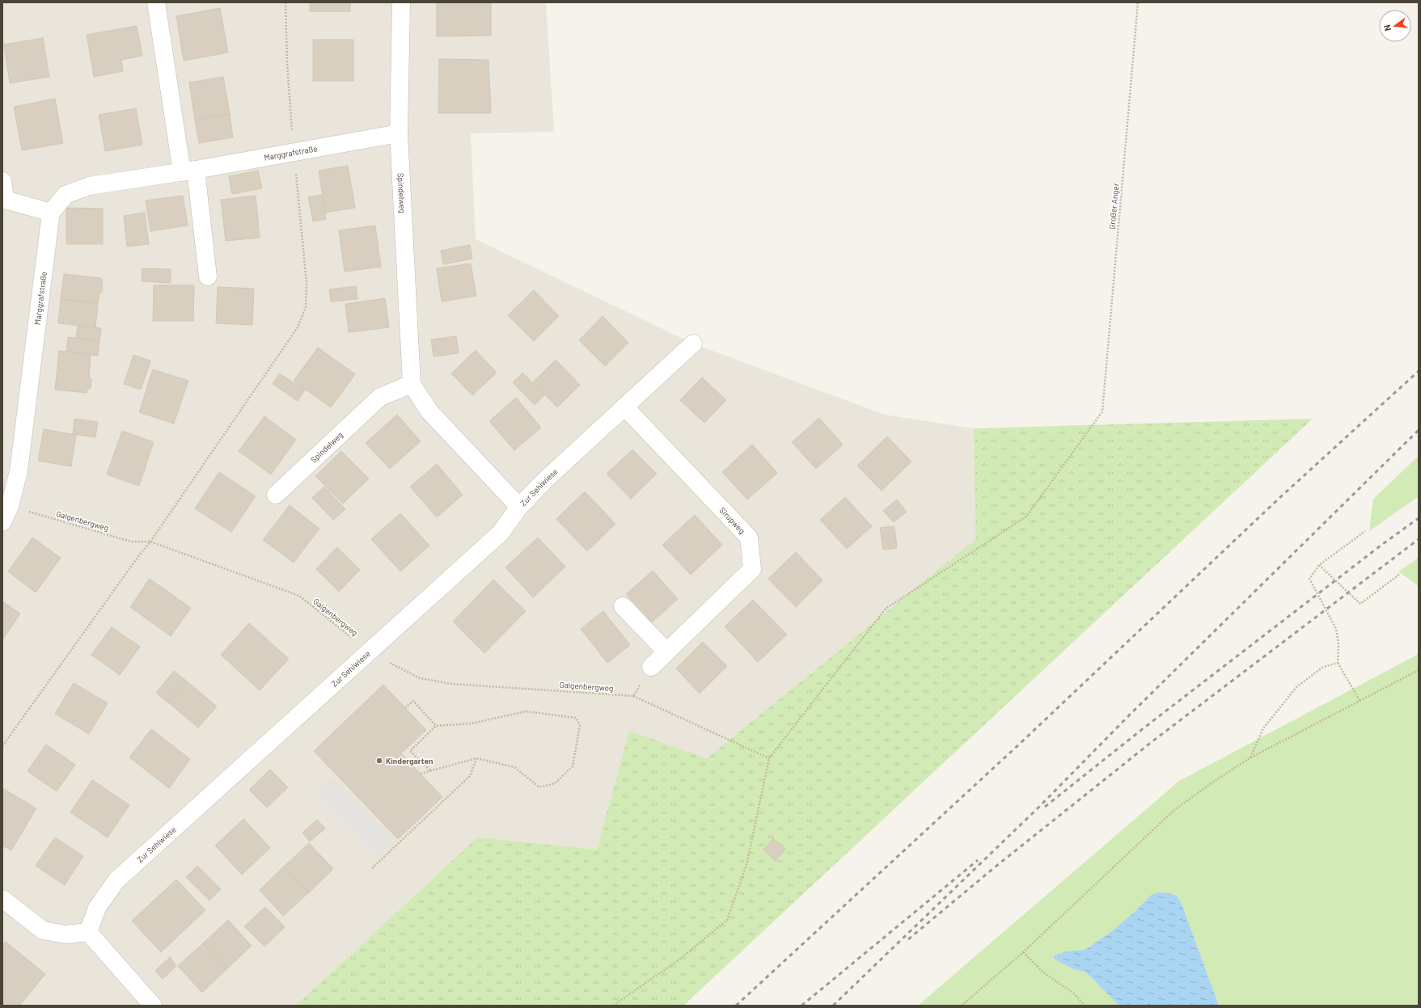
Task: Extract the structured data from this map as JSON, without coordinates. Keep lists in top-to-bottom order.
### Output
{
  "streets": {
    "street": [
      "Marggrafstraße",
      "Spindelweg",
      "Zur Sehlwiese",
      "Sirupweg"
    ],
    "path": ["Großer Anger", "Galgenbergweg"]
  },
  "crossings": [
    ["Marggrafstraße", "Spindelweg"],
    ["Marggrafstraße", "Galgenbergweg"],
    ["Spindelweg", "Zur Sehlwiese"],
    ["Zur Sehlwiese", "Galgenbergweg"],
    ["Zur Sehlwiese", "Sirupweg"]
  ],
  "places": ["Kindergarten"],
  "north": "left"
}
